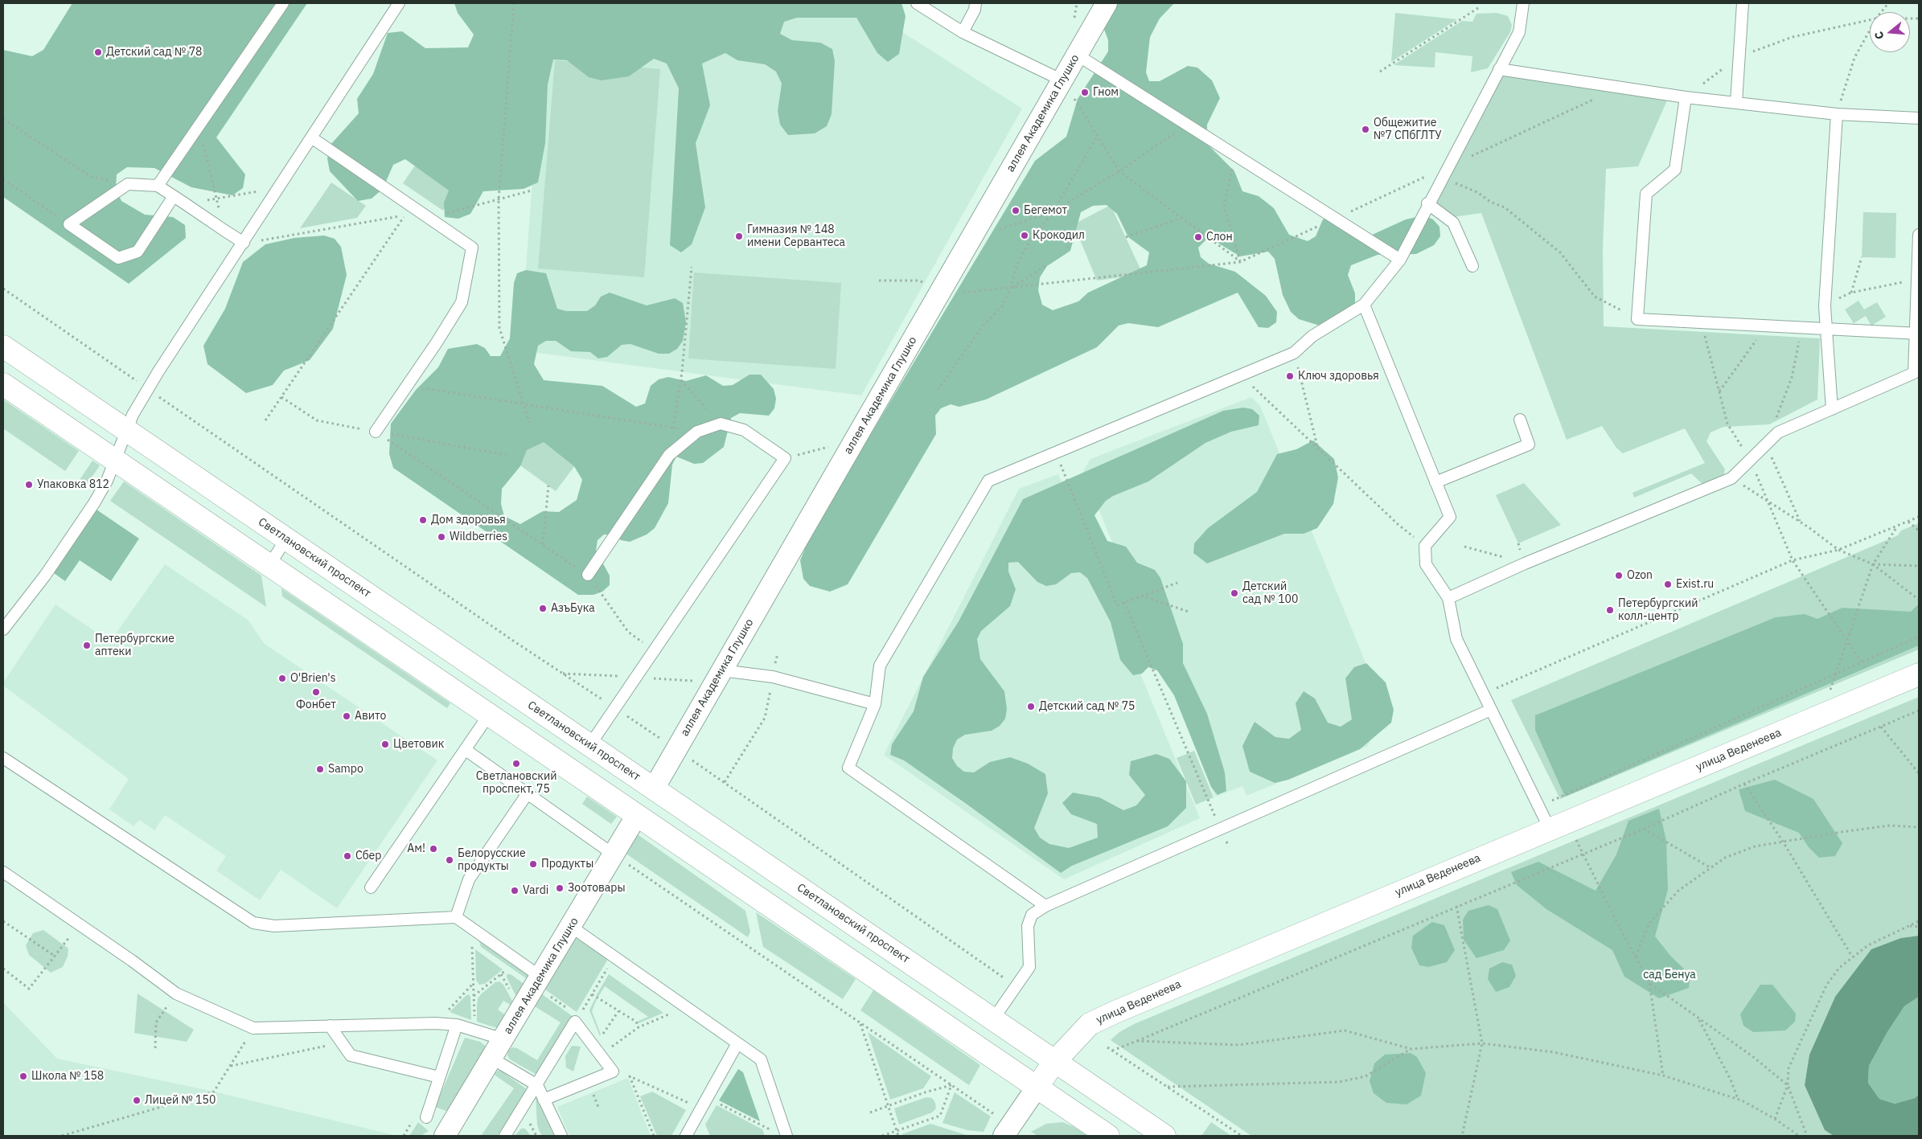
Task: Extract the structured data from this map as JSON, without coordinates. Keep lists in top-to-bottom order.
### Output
{
  "streets": {
    "main road": ["Светлановский проспект", "улица Веденеева"],
    "street": ["аллея Академика Глушко"]
  },
  "crossings": [
    ["аллея Академика Глушко", "Светлановский проспект"],
    ["Светлановский проспект", "улица Веденеева"]
  ],
  "parks": ["сад Бенуа"],
  "places": [
    "Детский сад № 78",
    "Гном",
    "Общежитие №7 СПбГЛТУ",
    "Бегемот",
    "Крокодил",
    "Гимназия № 148 имени Сервантеса",
    "Слон",
    "Ключ здоровья",
    "Упаковка 812",
    "Дом здоровья",
    "Wildberries",
    "Ozon",
    "Exist.ru",
    "Детский сад № 100",
    "АзъБука",
    "Петербургский колл-центр",
    "Петербургские аптеки",
    "O'Brien's",
    "Фонбет",
    "Детский сад № 75",
    "Авито",
    "Цветовик",
    "Светлановский проспект, 75",
    "Sampo",
    "Ам!",
    "Сбер",
    "Белорусские продукты",
    "Продукты",
    "Зоотовары",
    "Vardi",
    "Школа № 158",
    "Лицей № 150"
  ],
  "north": "left"
}
